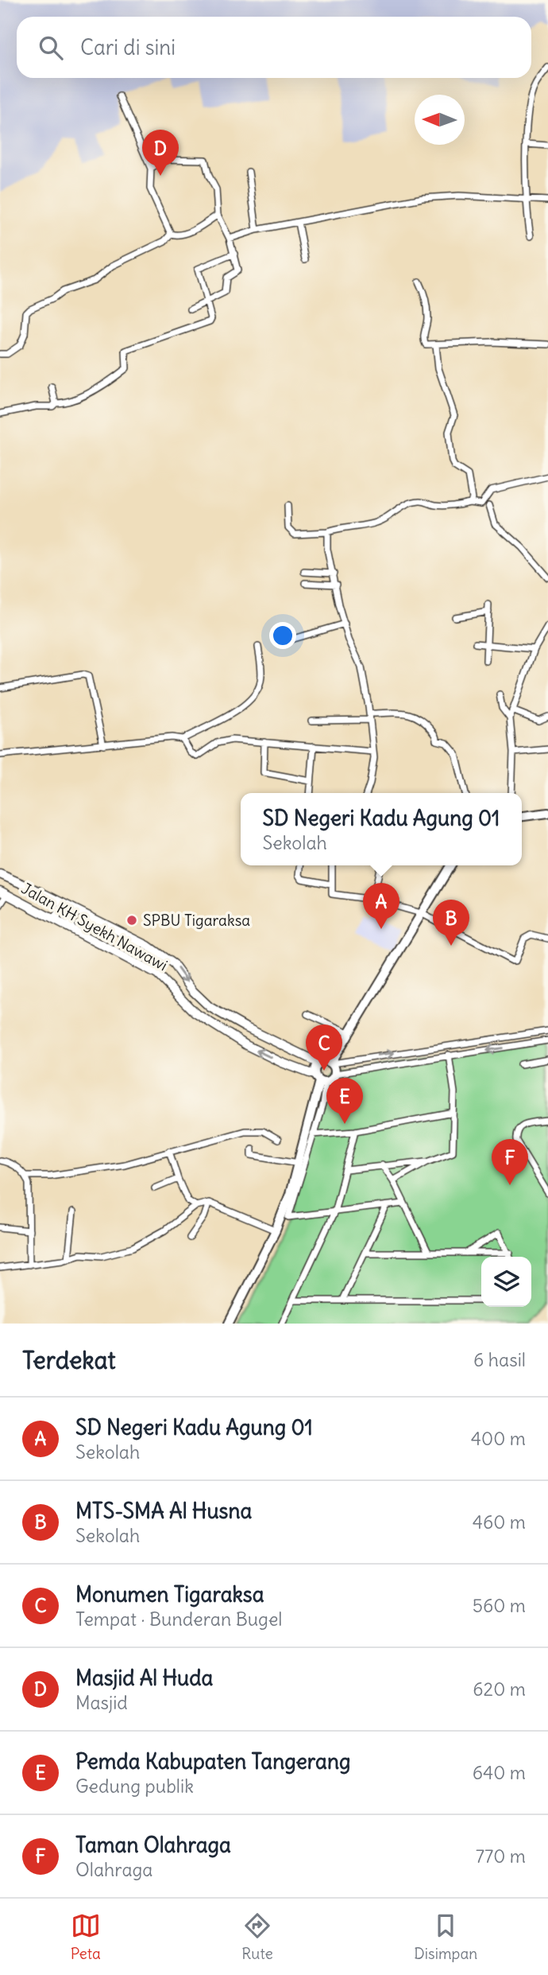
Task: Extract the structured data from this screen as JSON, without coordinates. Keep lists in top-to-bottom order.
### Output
{
  "streets": {
    "main road": ["Jalan KH Syekh Nawawi"]
  },
  "places": ["SPBU Tigaraksa"],
  "north": "left",
  "page": {
    "search": "Cari di sini",
    "pins": [
      "D",
      "A",
      "B",
      "C",
      "E",
      "F"
    ],
    "popup": ["SD Negeri Kadu Agung 01", "Sekolah"],
    "heading": ["Terdekat", "6 hasil"],
    "list": [
      {
        "mark": "A",
        "name": "SD Negeri Kadu Agung 01",
        "note": "Sekolah",
        "value": "400 m"
      },
      {
        "mark": "B",
        "name": "MTS-SMA Al Husna",
        "note": "Sekolah",
        "value": "460 m"
      },
      {
        "mark": "C",
        "name": "Monumen Tigaraksa",
        "note": "Tempat · Bunderan Bugel",
        "value": "560 m"
      },
      {
        "mark": "D",
        "name": "Masjid Al Huda",
        "note": "Masjid",
        "value": "620 m"
      },
      {
        "mark": "E",
        "name": "Pemda Kabupaten Tangerang",
        "note": "Gedung publik",
        "value": "640 m"
      },
      {
        "mark": "F",
        "name": "Taman Olahraga",
        "note": "Olahraga",
        "value": "770 m"
      }
    ],
    "nav": ["Peta", "Rute", "Disimpan"]
  }
}
